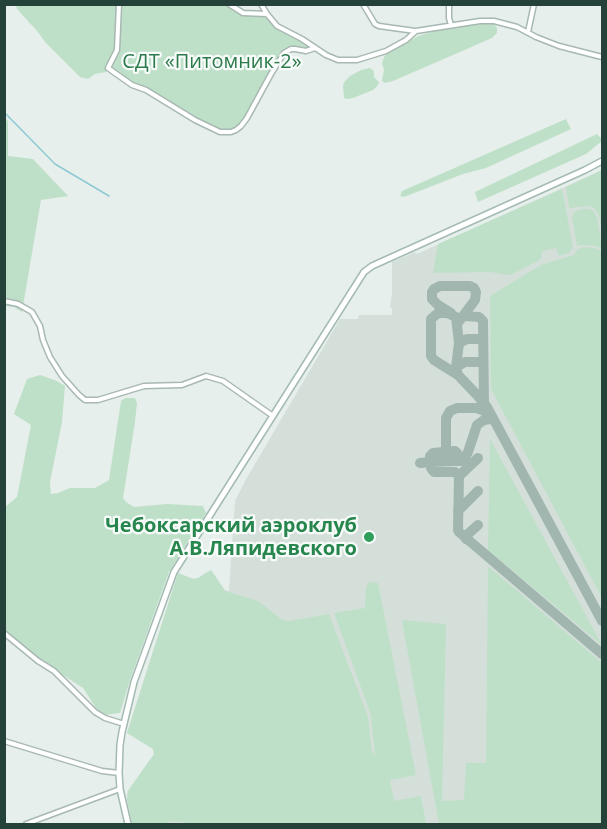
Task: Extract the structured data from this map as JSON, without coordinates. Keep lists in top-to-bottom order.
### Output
{
  "parks": ["СДТ «Питомник-2»"],
  "places": ["Чебоксарский аэроклуб А.В.Ляпидевского"]
}
